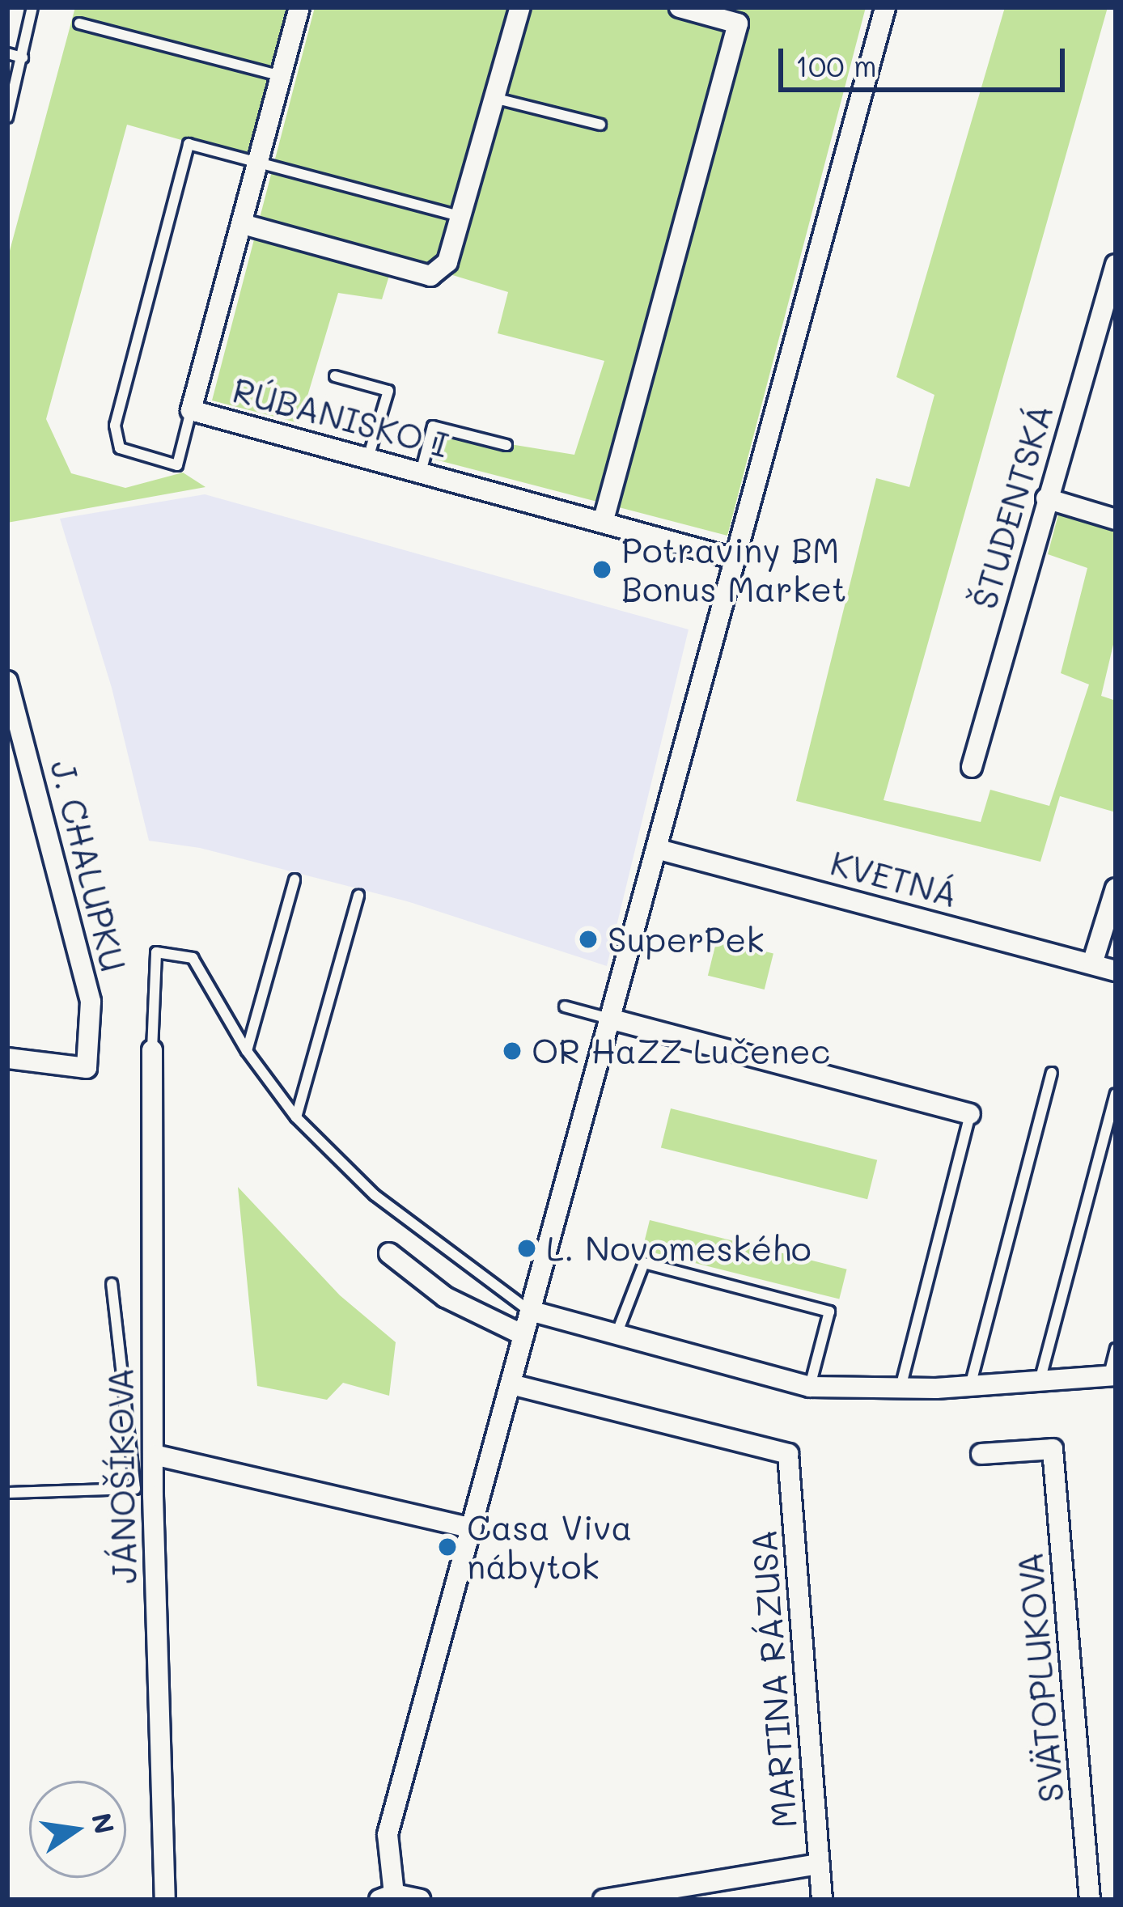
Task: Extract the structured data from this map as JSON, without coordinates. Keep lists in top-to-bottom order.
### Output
{
  "streets": {
    "street": [
      "RÚBANISKO I",
      "ŠTUDENTSKÁ",
      "J. CHALUPKU",
      "KVETNÁ",
      "JÁNOŠÍKOVA",
      "SVÄTOPLUKOVA",
      "MARTINA RÁZUSA"
    ]
  },
  "places": [
    "Potraviny BM Bonus Market",
    "SuperPek",
    "OR HaZZ Lučenec",
    "L. Novomeského",
    "Casa Viva nábytok"
  ],
  "scale_bar": "100 m",
  "north": "right"
}
